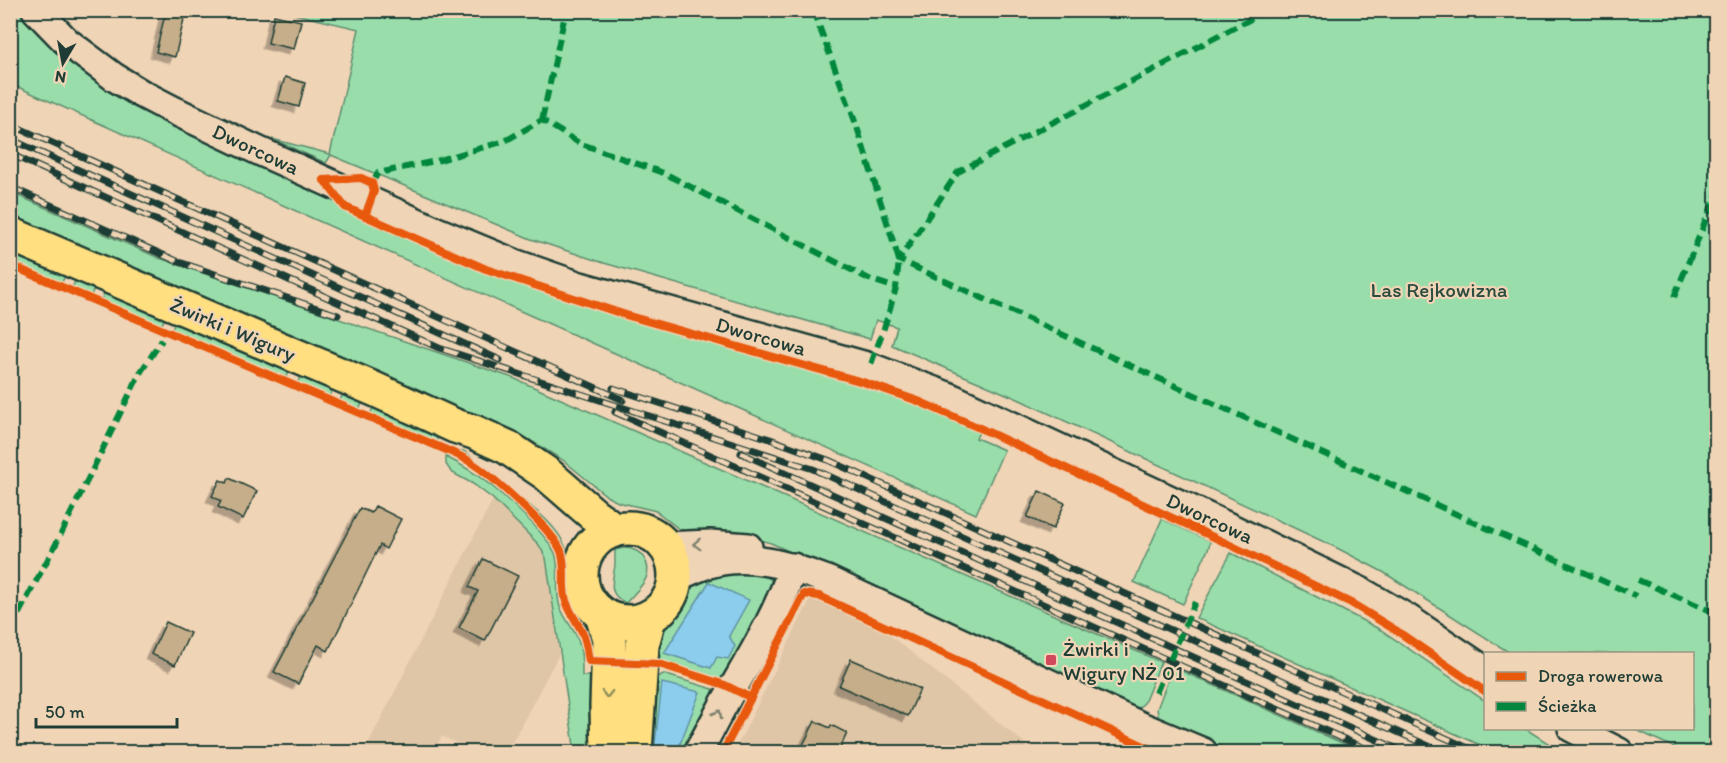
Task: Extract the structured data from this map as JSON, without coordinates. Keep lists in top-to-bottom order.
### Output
{
  "streets": {
    "main road": ["Żwirki i Wigury"],
    "street": ["Dworcowa"]
  },
  "parks": ["Las Rejkowizna"],
  "places": {
    "transit": ["Żwirki i Wigury NŻ 01"]
  },
  "legend": ["Droga rowerowa", "Ścieżka"],
  "scale_bar": "50 m",
  "north": "bottom"
}
